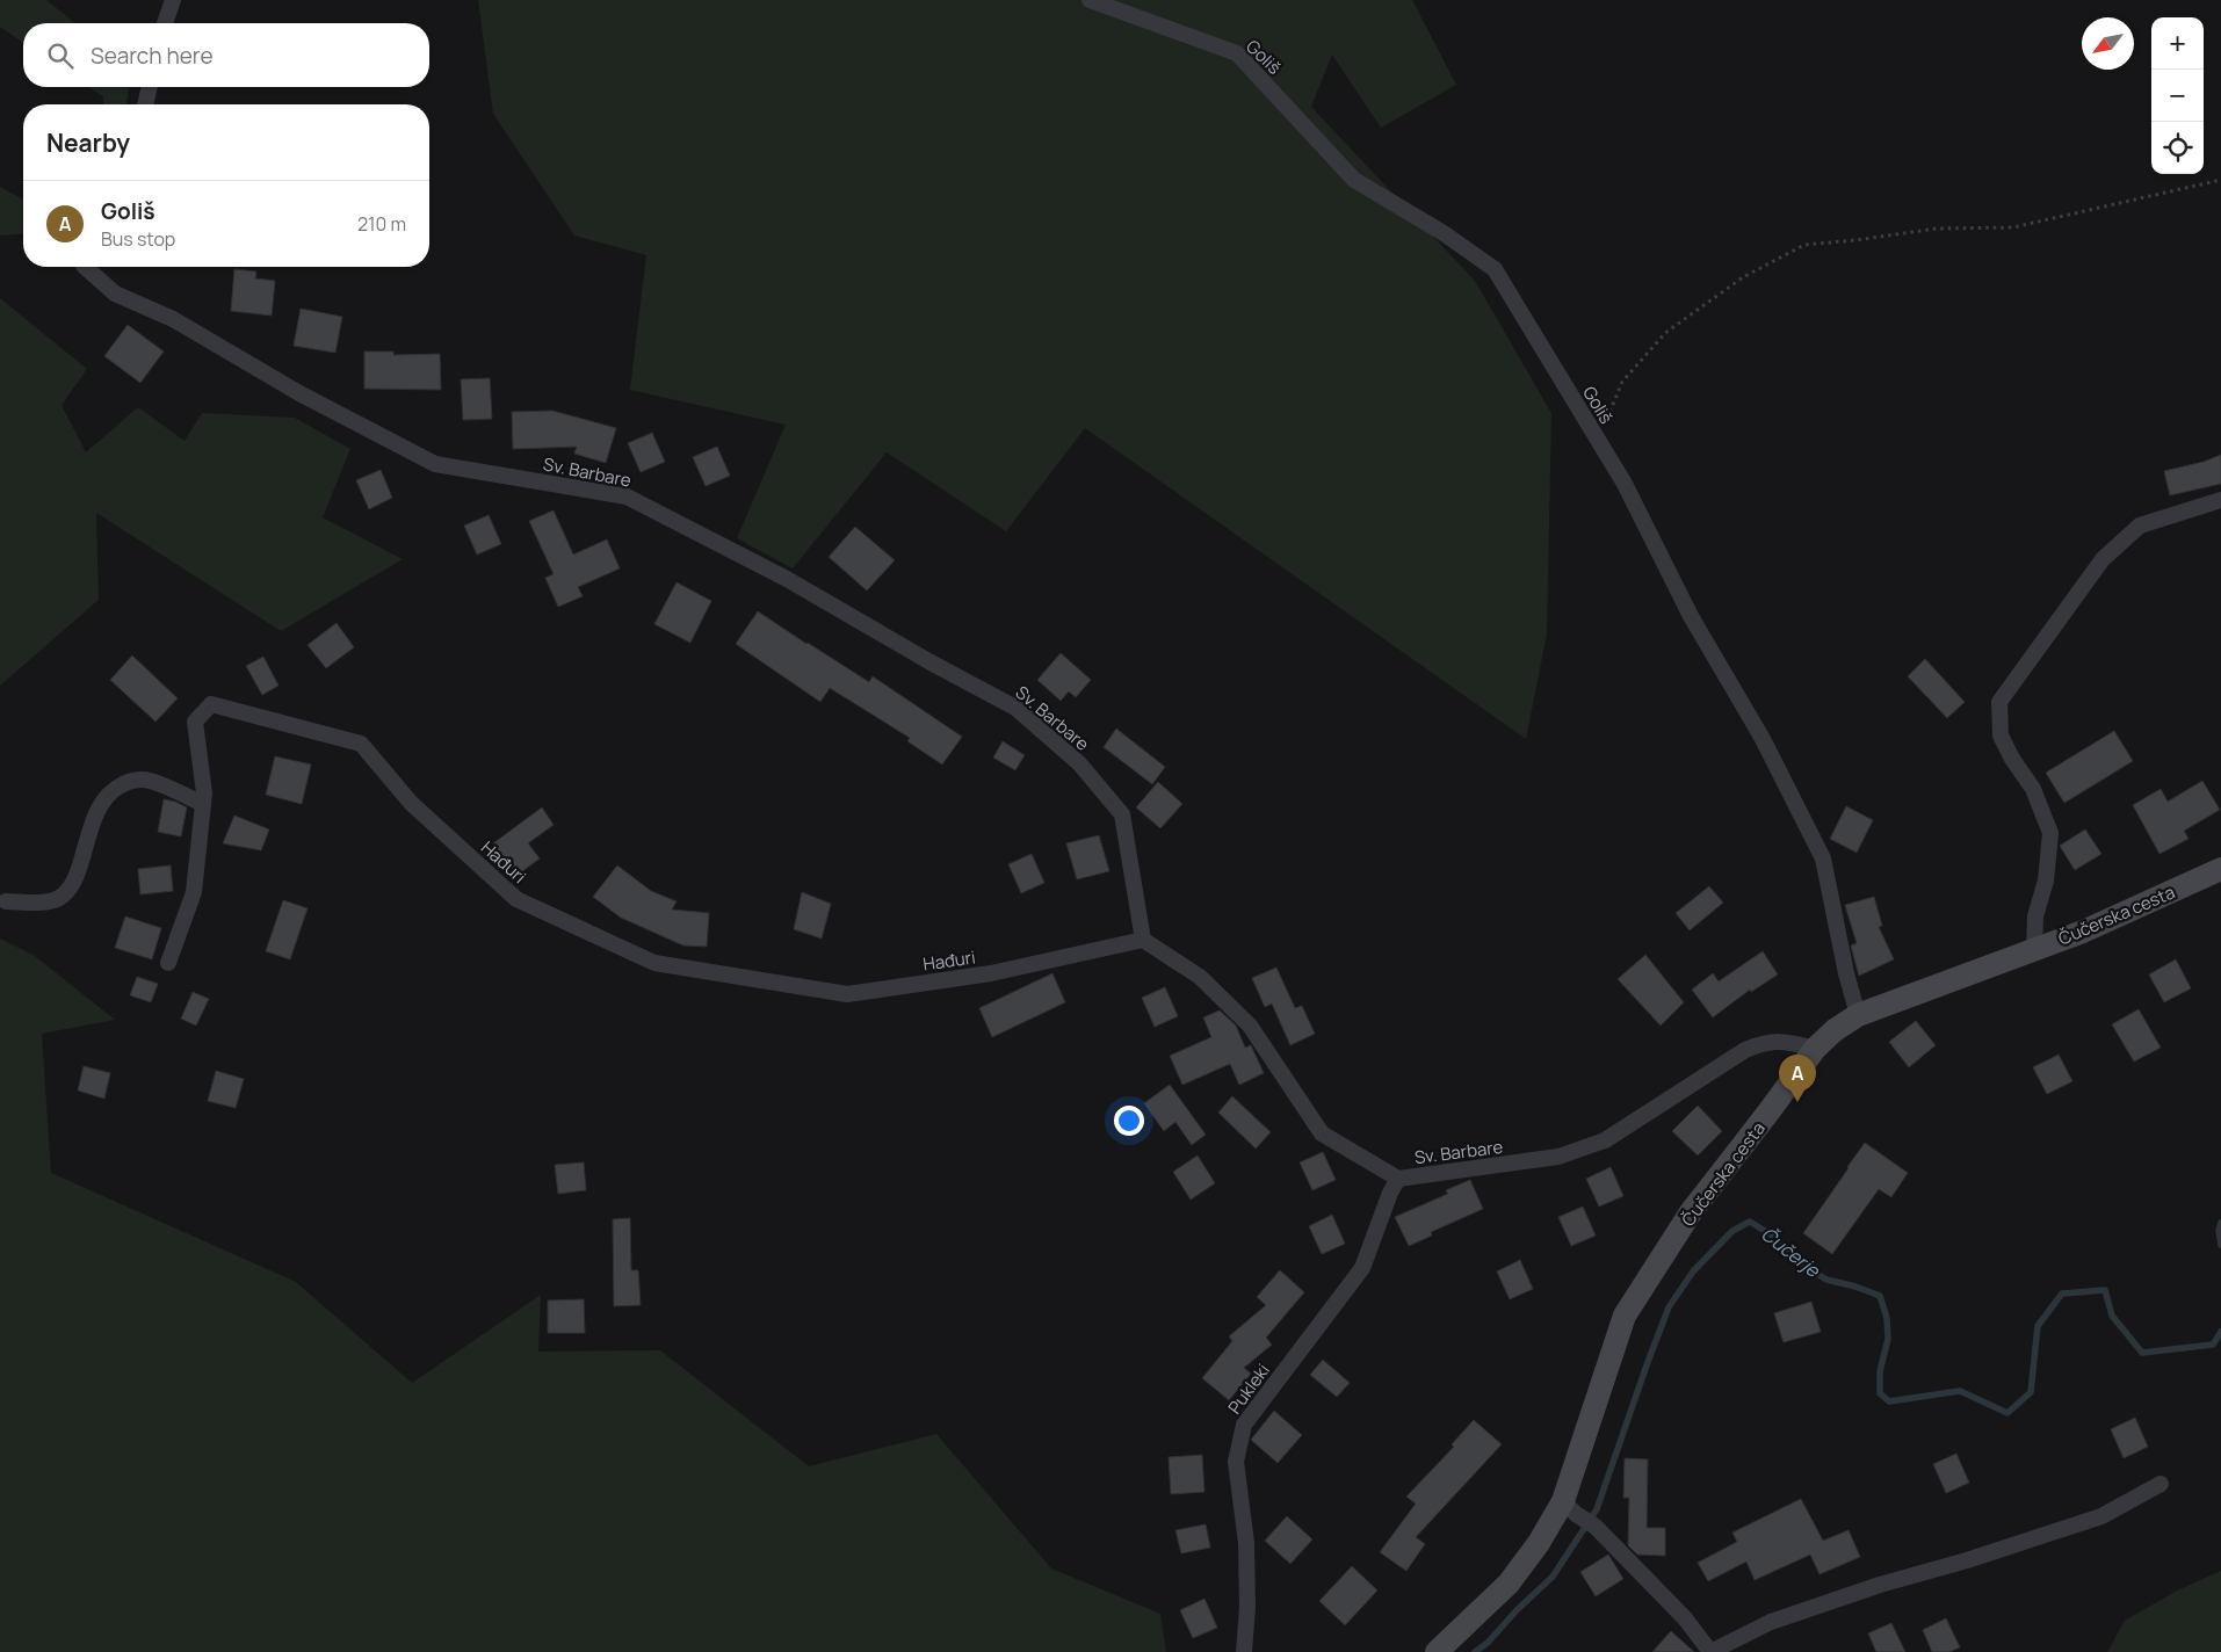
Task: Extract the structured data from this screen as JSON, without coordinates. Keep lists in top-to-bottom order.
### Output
{
  "streets": {
    "street": [
      "Goliš",
      "Sv. Barbare",
      "Hađuri",
      "Čučerska cesta",
      "Pukleki"
    ]
  },
  "crossings": [
    ["Goliš", "Čučerska cesta"],
    ["Sv. Barbare", "Hađuri"],
    ["Sv. Barbare", "Čučerska cesta"],
    ["Sv. Barbare", "Pukleki"]
  ],
  "water": ["Čučerje"],
  "north": "bottom left",
  "page": {
    "map_buttons": ["+", "−"],
    "search": "Search here",
    "heading": "Nearby",
    "list": [
      {
        "mark": "A",
        "name": "Goliš",
        "note": "Bus stop",
        "value": "210 m"
      }
    ],
    "pins": "A"
  }
}
